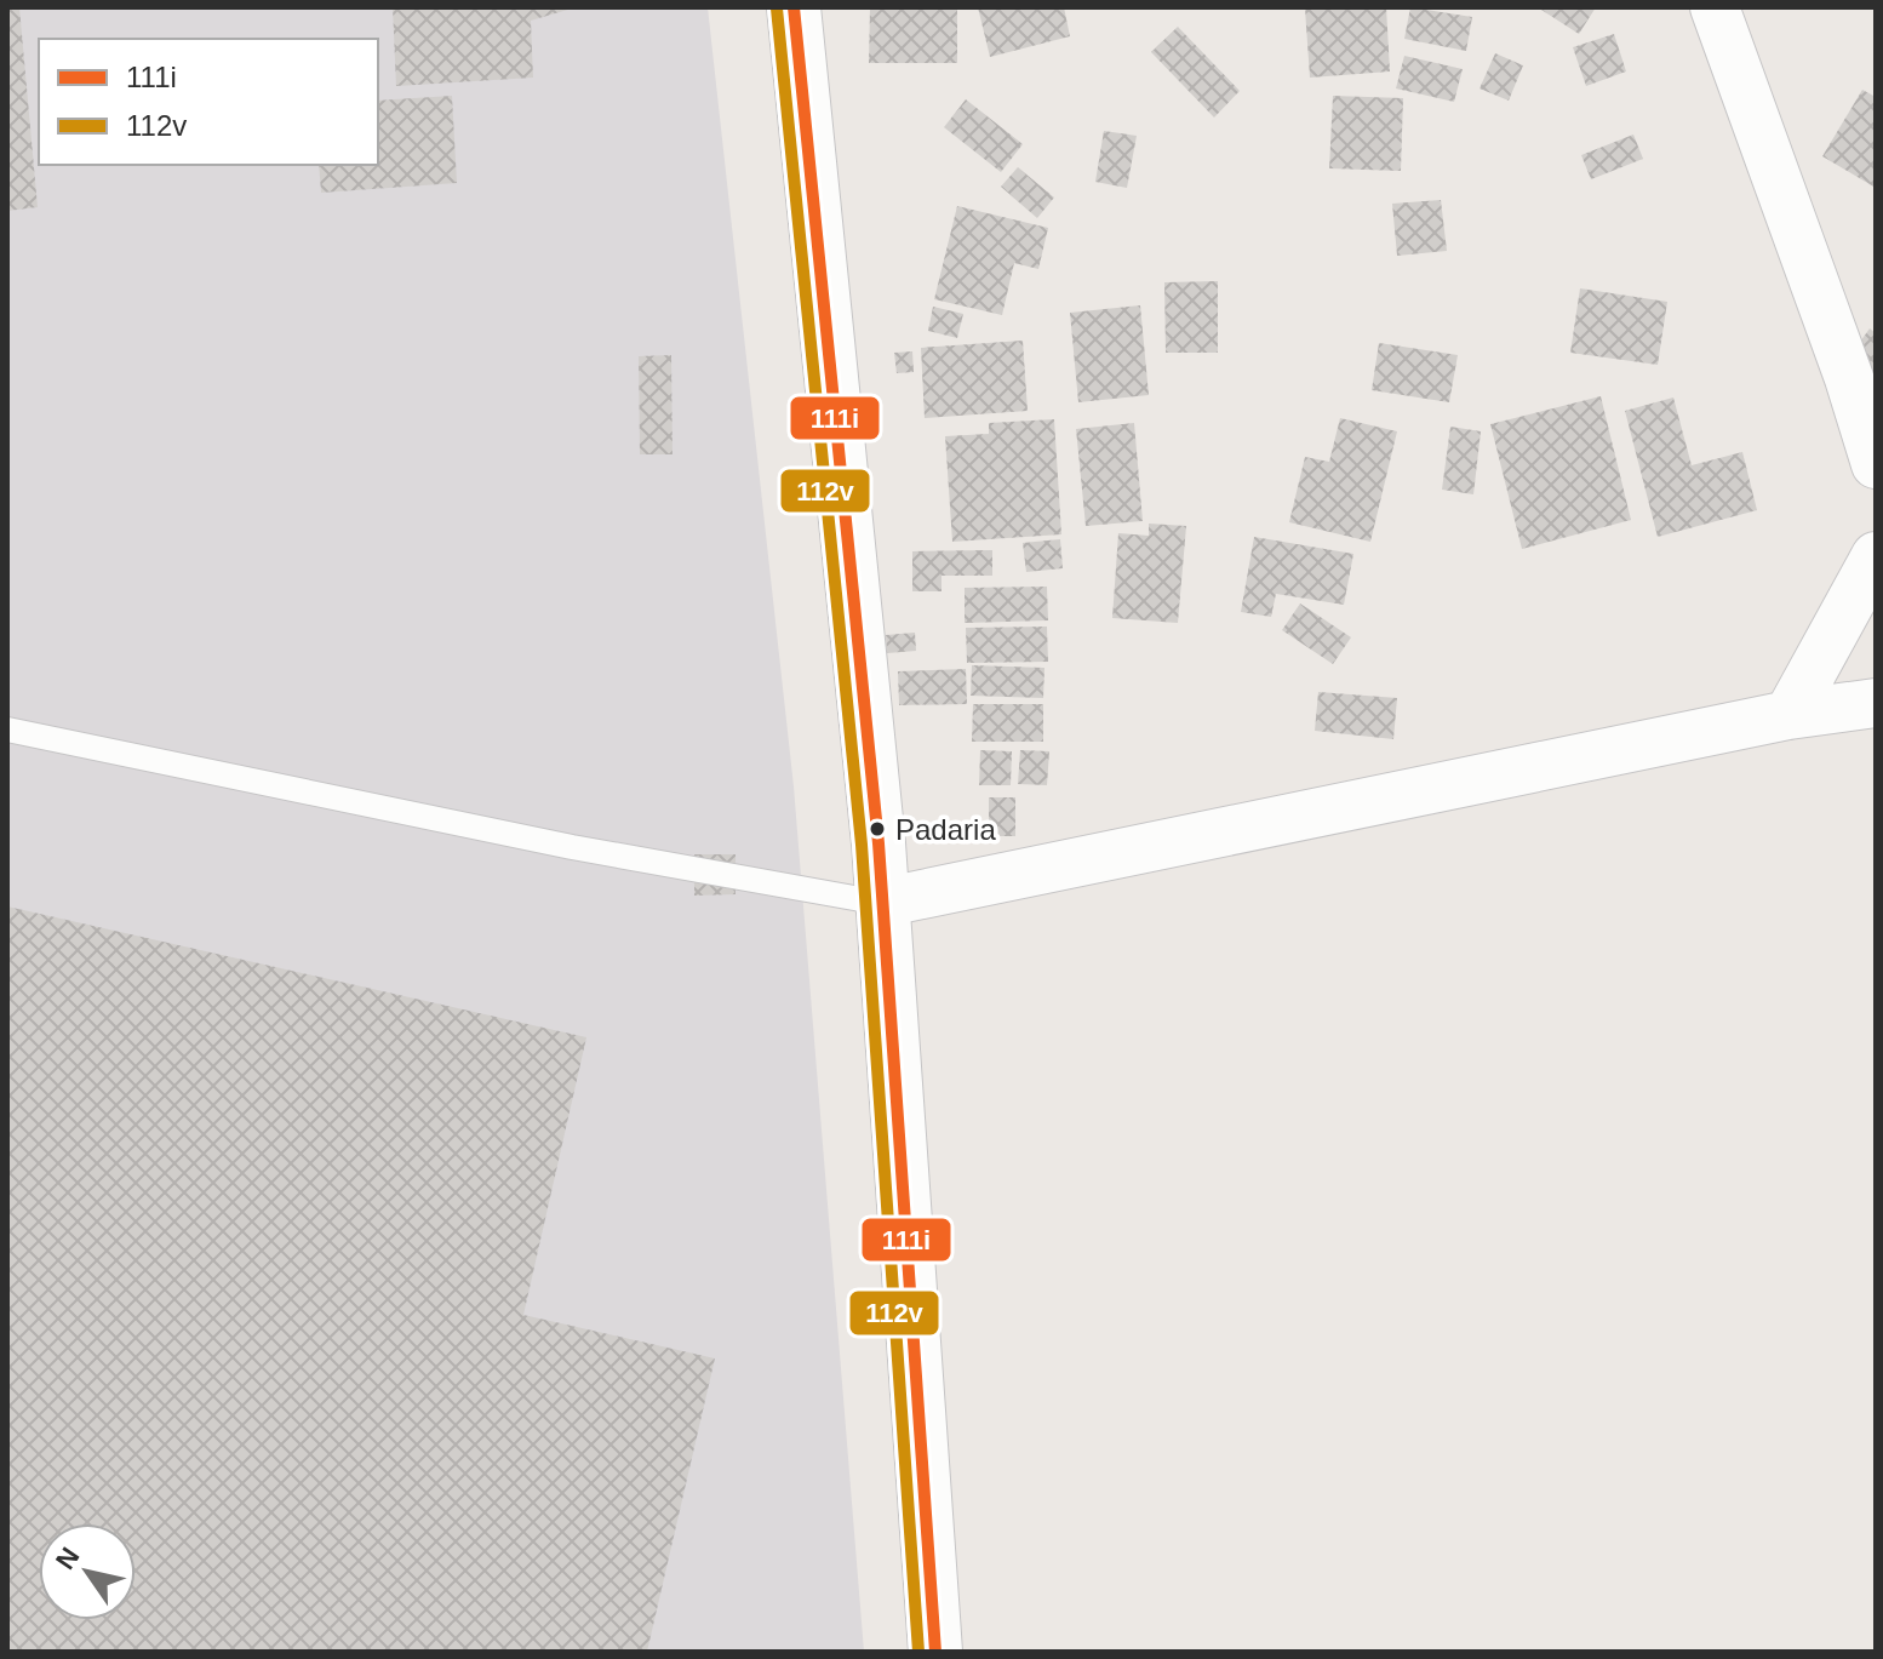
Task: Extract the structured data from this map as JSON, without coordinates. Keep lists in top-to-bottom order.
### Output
{
  "places": ["Padaria"],
  "lines": ["transit line 111i", "transit line 112v"],
  "legend": ["111i", "112v"],
  "north": "top left"
}
